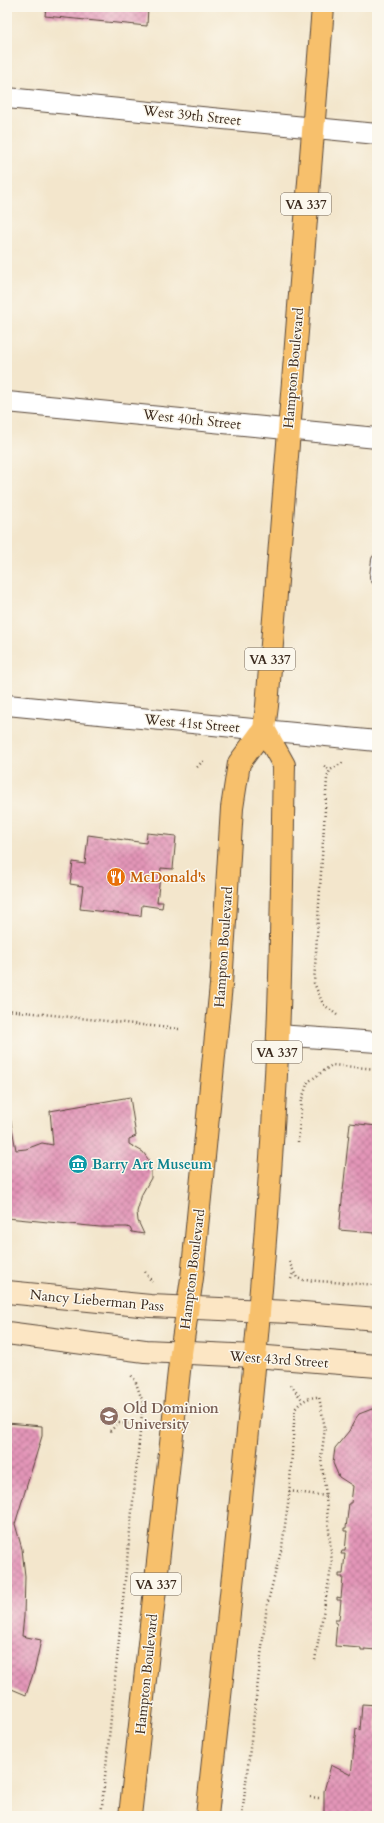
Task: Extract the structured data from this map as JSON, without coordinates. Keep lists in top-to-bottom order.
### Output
{
  "streets": {
    "main road": ["VA 337", "Hampton Boulevard"],
    "street": [
      "West 39th Street",
      "West 40th Street",
      "West 41st Street",
      "Nancy Lieberman Pass",
      "West 43rd Street"
    ]
  },
  "crossings": [
    ["West 39th Street", "Hampton Boulevard"],
    ["VA 337", "Hampton Boulevard"],
    ["VA 337", "West 41st Street"],
    ["VA 337", "West 43rd Street"],
    ["Hampton Boulevard", "West 40th Street"],
    ["Hampton Boulevard", "West 41st Street"],
    ["Hampton Boulevard", "Nancy Lieberman Pass"],
    ["Hampton Boulevard", "West 43rd Street"]
  ],
  "places": {
    "restaurant": ["McDonald's"],
    "museum": ["Barry Art Museum"],
    "school or university": ["Old Dominion University"]
  }
}
